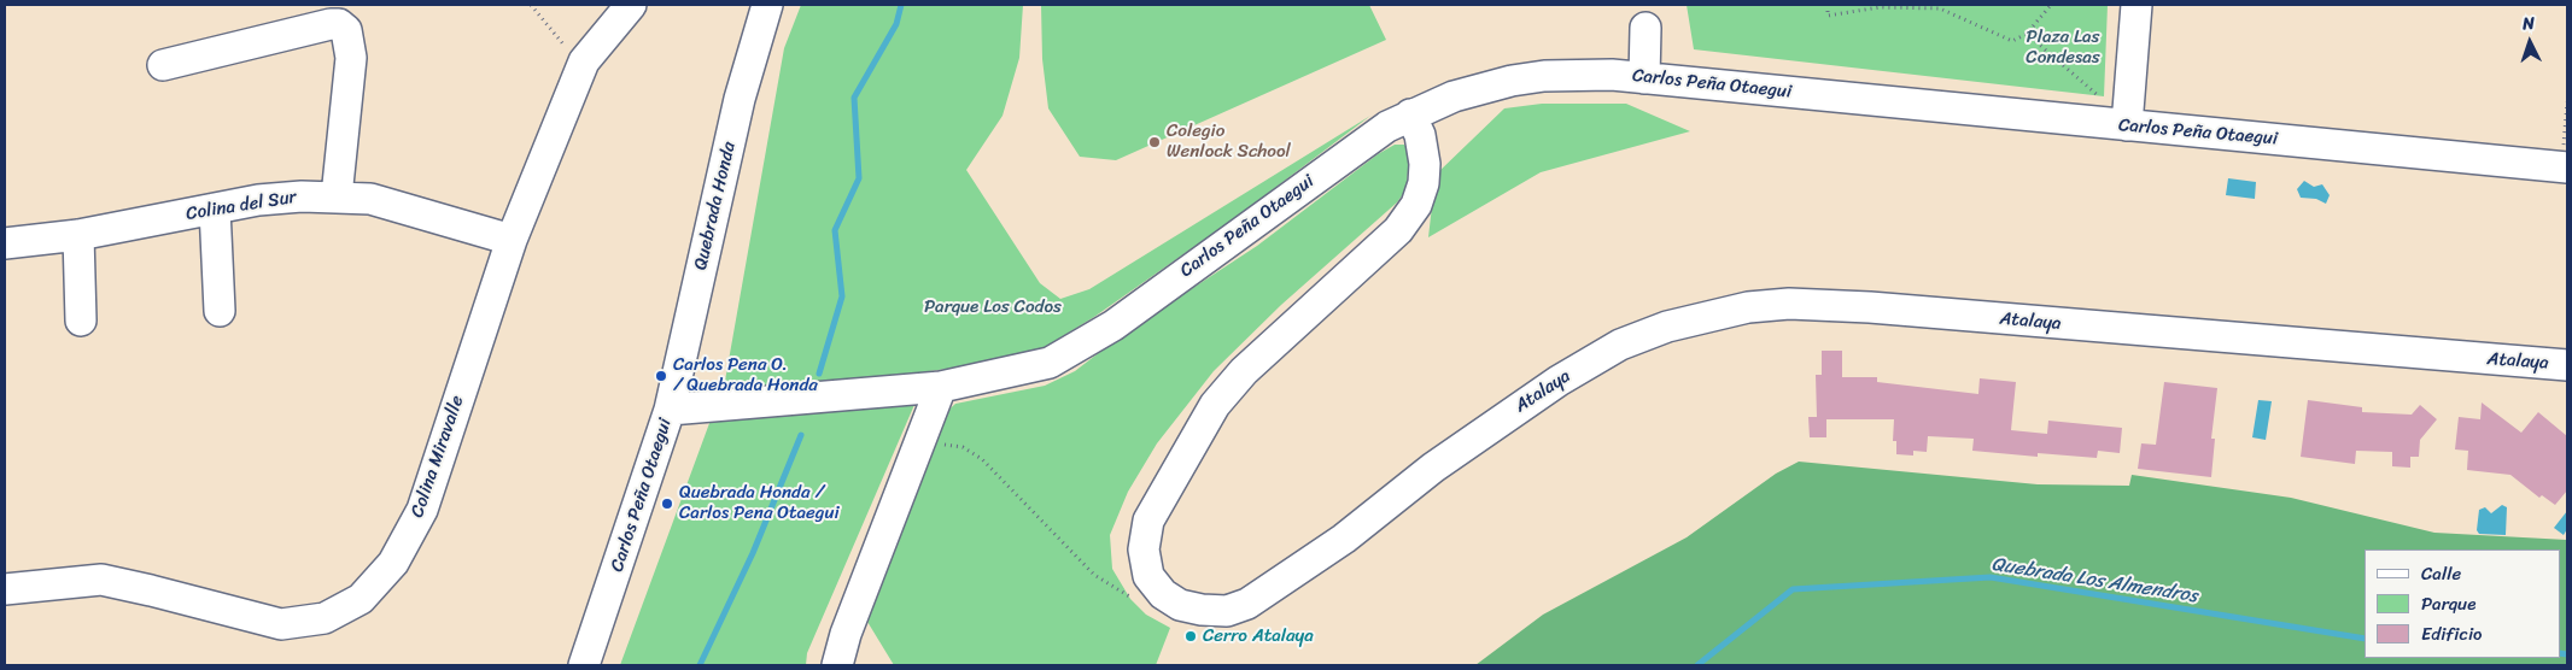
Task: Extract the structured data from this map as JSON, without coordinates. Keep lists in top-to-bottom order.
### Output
{
  "streets": {
    "street": [
      "Carlos Peña Otaegui",
      "Colina del Sur",
      "Quebrada Honda",
      "Atalaya",
      "Colina Miravalle"
    ]
  },
  "crossings": [
    ["Carlos Peña Otaegui", "Quebrada Honda"],
    ["Carlos Peña Otaegui", "Atalaya"],
    ["Colina del Sur", "Colina Miravalle"]
  ],
  "water": ["Quebrada Los Almendros"],
  "parks": ["Plaza Las Condesas", "Parque Los Codos"],
  "places": [
    "Colegio Wenlock School",
    "Carlos Pena O. / Quebrada Honda",
    "Quebrada Honda / Carlos Pena Otaegui",
    "Cerro Atalaya"
  ],
  "legend": ["Calle", "Parque", "Edificio"],
  "north": "top"
}
